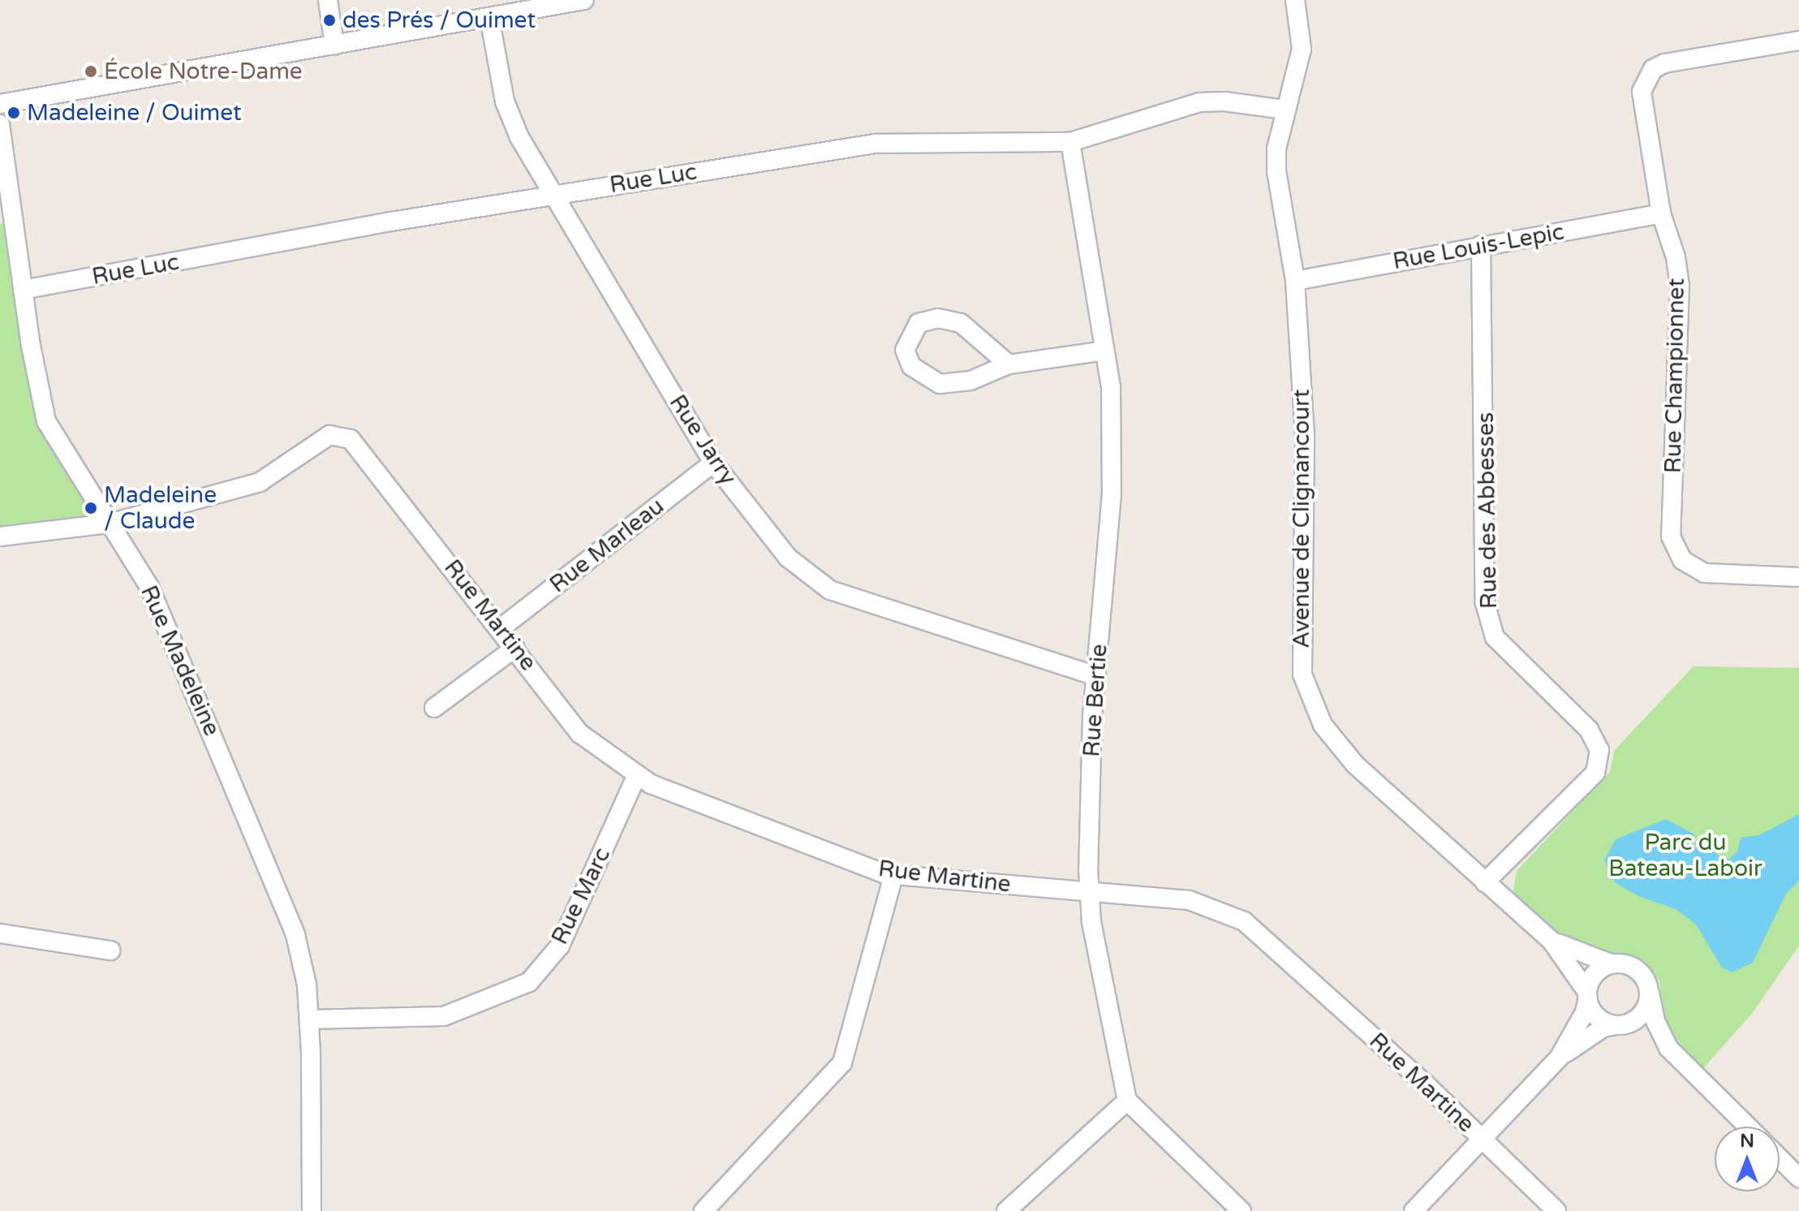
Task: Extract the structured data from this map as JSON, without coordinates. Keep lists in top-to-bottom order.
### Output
{
  "streets": {
    "street": [
      "Rue Luc",
      "Rue Louis-Lepic",
      "Rue Championnet",
      "Rue Jarry",
      "Rue des Abbesses",
      "Avenue de Clignancourt",
      "Rue Marleau",
      "Rue Martine",
      "Rue Madeleine",
      "Rue Bertie",
      "Rue Marc"
    ]
  },
  "crossings": [
    ["Rue Luc", "Rue Jarry"],
    ["Rue Luc", "Avenue de Clignancourt"],
    ["Rue Luc", "Rue Madeleine"],
    ["Rue Luc", "Rue Bertie"],
    ["Rue Louis-Lepic", "Rue Championnet"],
    ["Rue Louis-Lepic", "Rue des Abbesses"],
    ["Rue Louis-Lepic", "Avenue de Clignancourt"],
    ["Rue Jarry", "Rue Marleau"],
    ["Rue Jarry", "Rue Bertie"],
    ["Rue des Abbesses", "Avenue de Clignancourt"],
    ["Rue Marleau", "Rue Martine"],
    ["Rue Martine", "Rue Madeleine"],
    ["Rue Martine", "Rue Bertie"],
    ["Rue Martine", "Rue Marc"],
    ["Rue Madeleine", "Rue Marc"]
  ],
  "parks": ["Parc du Bateau-Laboir"],
  "places": [
    "des Prés / Ouimet",
    "École Notre-Dame",
    "Madeleine / Ouimet",
    "Madeleine / Claude"
  ],
  "north": "top"
}
